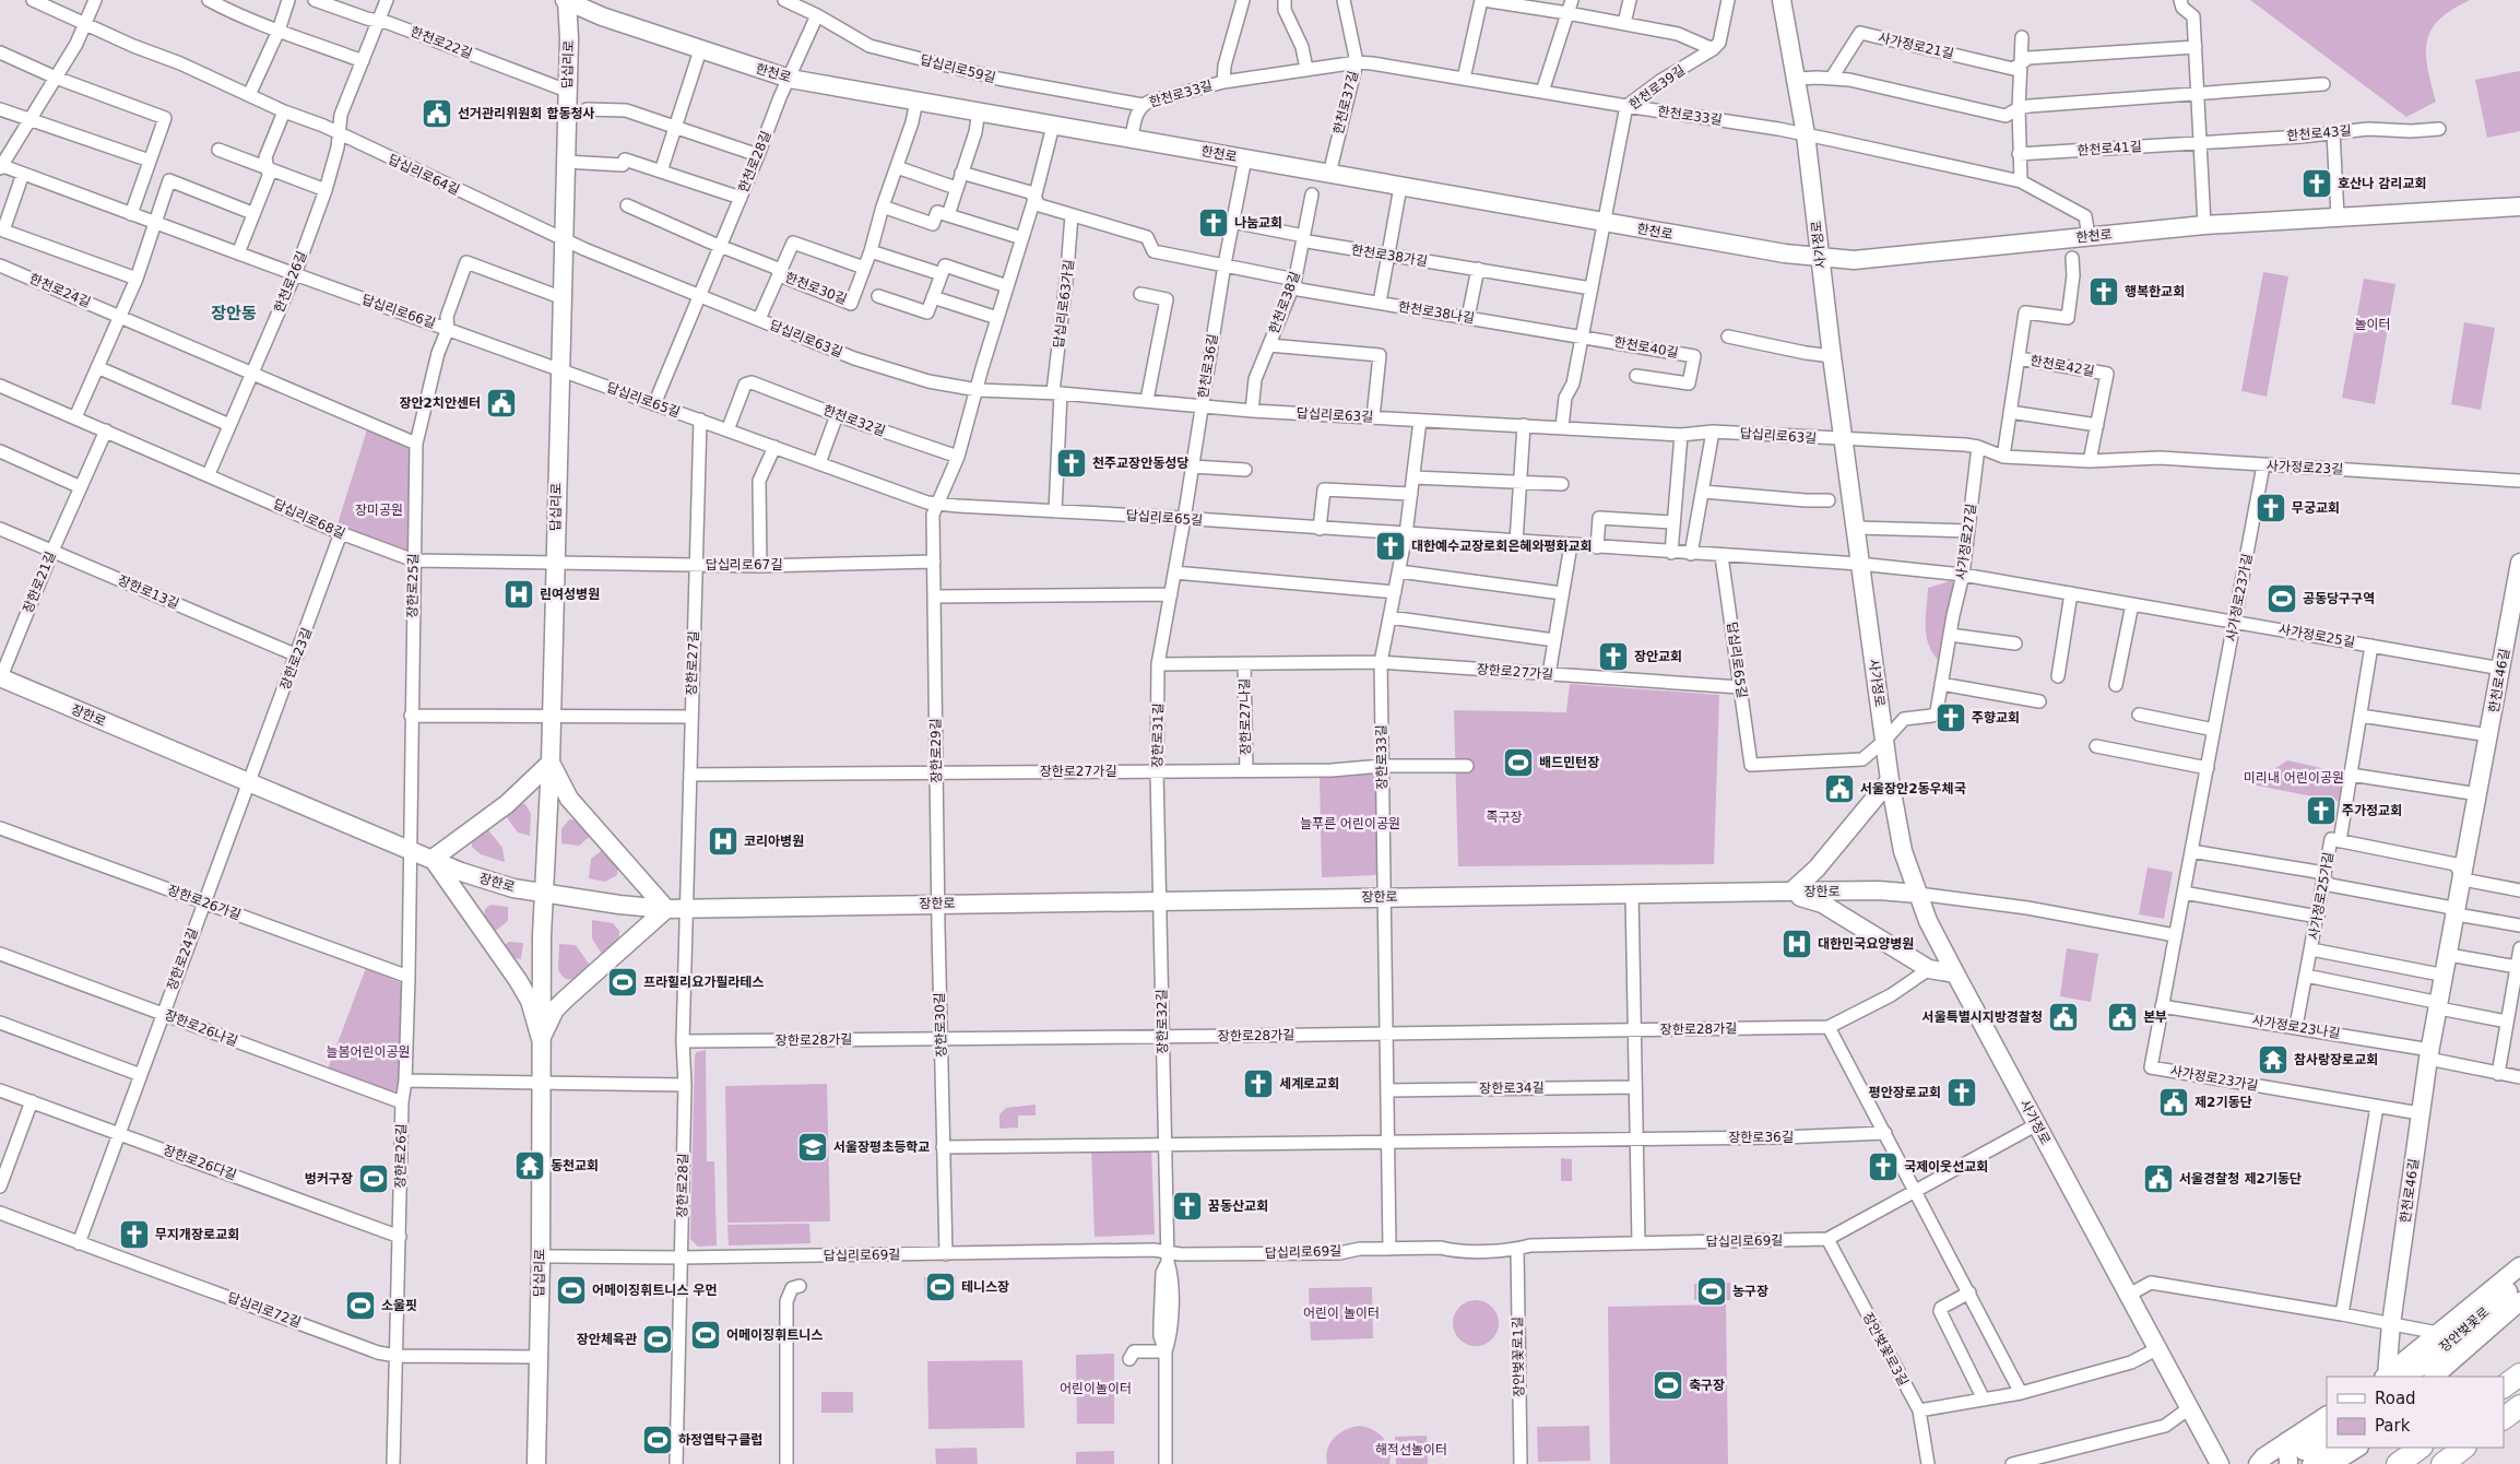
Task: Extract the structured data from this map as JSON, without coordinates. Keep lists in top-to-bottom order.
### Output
{
  "streets": {
    "main road": [
      "답십리로",
      "한천로",
      "사가정로",
      "한천로46길",
      "장한로",
      "장안벚꽃로"
    ],
    "street": [
      "한천로22길",
      "사가정로21길",
      "답십리로59길",
      "한천로39길",
      "한천로33길",
      "한천로37길",
      "한천로43길",
      "한천로41길",
      "한천로28길",
      "답십리로64길",
      "한천로38가길",
      "한천로26길",
      "한천로30길",
      "한천로24길",
      "한천로38길",
      "답십리로63가길",
      "답십리로66길",
      "한천로38나길",
      "답십리로63길",
      "한천로40길",
      "한천로36길",
      "한천로42길",
      "답십리로65길",
      "한천로32길",
      "사가정로23길",
      "답십리로68길",
      "사가정로27길",
      "답십리로67길",
      "장한로21길",
      "장한로25길",
      "장한로13길",
      "사가정로23가길",
      "사가정로25길",
      "장한로23길",
      "장한로27길",
      "장한로27가길",
      "장한로27나길",
      "장한로31길",
      "장한로29길",
      "장한로33길",
      "사가정로25가길",
      "장한로26가길",
      "장한로24길",
      "장한로32길",
      "장한로30길",
      "사가정로23나길",
      "장한로26나길",
      "장한로28가길",
      "장한로34길",
      "장한로36길",
      "장한로26길",
      "장한로26다길",
      "장한로28길",
      "답십리로69길",
      "답십리로72길",
      "장안벚꽃로3길",
      "장안벚꽃로1길"
    ]
  },
  "crossings": [
    ["한천로22길", "답십리로"],
    ["한천로22길", "한천로26길"],
    ["답십리로", "한천로"],
    ["답십리로", "답십리로64길"],
    ["답십리로", "답십리로66길"],
    ["답십리로", "답십리로63길"],
    ["답십리로", "답십리로65길"],
    ["답십리로", "답십리로68길"],
    ["답십리로", "답십리로67길"],
    ["답십리로", "장한로"],
    ["답십리로", "답십리로69길"],
    ["답십리로", "답십리로72길"],
    ["답십리로59길", "한천로33길"],
    ["답십리로59길", "한천로28길"],
    ["한천로", "한천로39길"],
    ["한천로", "한천로33길"],
    ["한천로", "한천로37길"],
    ["한천로", "한천로28길"],
    ["한천로", "사가정로"],
    ["한천로", "한천로30길"],
    ["한천로", "한천로36길"],
    ["한천로39길", "한천로33길"],
    ["한천로33길", "한천로37길"],
    ["한천로33길", "사가정로"],
    ["한천로43길", "한천로41길"],
    ["한천로28길", "한천로30길"],
    ["한천로28길", "답십리로63길"],
    ["한천로28길", "답십리로65길"],
    ["답십리로64길", "한천로26길"],
    ["답십리로64길", "답십리로63길"],
    ["사가정로", "답십리로63길"],
    ["사가정로", "답십리로65길"],
    ["사가정로", "사가정로23길"],
    ["사가정로", "사가정로27길"],
    ["사가정로", "사가정로25길"],
    ["사가정로", "장한로"],
    ["사가정로", "답십리로69길"],
    ["한천로38가길", "한천로38길"],
    ["한천로26길", "답십리로66길"],
    ["한천로26길", "답십리로68길"],
    ["한천로30길", "답십리로63길"],
    ["한천로38길", "한천로38나길"],
    ["한천로38길", "답십리로63길"],
    ["답십리로63가길", "답십리로63길"],
    ["답십리로66길", "답십리로65길"],
    ["답십리로66길", "장한로25길"],
    ["한천로38나길", "한천로40길"],
    ["답십리로63길", "한천로36길"],
    ["답십리로63길", "사가정로23길"],
    ["답십리로63길", "장한로33길"],
    ["한천로36길", "답십리로65길"],
    ["한천로36길", "장한로31길"],
    ["한천로42길", "사가정로23길"],
    ["답십리로65길", "한천로32길"],
    ["답십리로65길", "사가정로27길"],
    ["답십리로65길", "사가정로25길"],
    ["답십리로65길", "장한로27길"],
    ["답십리로65길", "장한로27가길"],
    ["답십리로65길", "장한로31길"],
    ["답십리로65길", "장한로29길"],
    ["답십리로65길", "장한로33길"],
    ["사가정로23길", "사가정로27길"],
    ["사가정로23길", "사가정로23가길"],
    ["답십리로68길", "답십리로67길"],
    ["답십리로68길", "장한로21길"],
    ["답십리로68길", "장한로25길"],
    ["답십리로68길", "장한로23길"],
    ["사가정로27길", "사가정로25길"],
    ["답십리로67길", "장한로27길"],
    ["답십리로67길", "장한로29길"],
    ["장한로21길", "장한로13길"],
    ["장한로21길", "장한로"],
    ["장한로25길", "장한로"],
    ["장한로25길", "장한로26길"],
    ["장한로13길", "장한로23길"],
    ["사가정로23가길", "사가정로25길"],
    ["사가정로23가길", "한천로46길"],
    ["사가정로23가길", "사가정로23나길"],
    ["사가정로25길", "한천로46길"],
    ["사가정로25길", "사가정로25가길"],
    ["장한로23길", "장한로"],
    ["장한로23길", "장한로24길"],
    ["장한로27길", "장한로27가길"],
    ["장한로27길", "장한로"],
    ["장한로27길", "장한로28길"],
    ["장한로27가길", "장한로27나길"],
    ["장한로27가길", "장한로31길"],
    ["장한로27가길", "장한로29길"],
    ["장한로27가길", "장한로33길"],
    ["한천로46길", "사가정로23나길"],
    ["장한로", "장한로31길"],
    ["장한로", "장한로29길"],
    ["장한로", "장한로33길"],
    ["장한로", "장한로24길"],
    ["장한로", "장한로32길"],
    ["장한로", "장한로30길"],
    ["장한로", "장한로26길"],
    ["장한로", "장한로28길"],
    ["장한로31길", "장한로32길"],
    ["장한로29길", "장한로30길"],
    ["사가정로25가길", "사가정로23나길"],
    ["장한로26가길", "장한로24길"],
    ["장한로26가길", "장한로26길"],
    ["장한로24길", "장한로26나길"],
    ["장한로24길", "장한로26다길"],
    ["장한로24길", "답십리로72길"],
    ["장한로32길", "장한로28가길"],
    ["장한로32길", "답십리로69길"],
    ["장한로30길", "장한로28가길"],
    ["장한로30길", "답십리로69길"],
    ["장한로26나길", "장한로26길"],
    ["장한로28가길", "장한로28길"],
    ["장한로26길", "장한로26다길"],
    ["장한로26길", "답십리로72길"],
    ["장한로28길", "답십리로69길"],
    ["답십리로69길", "장안벚꽃로3길"],
    ["답십리로69길", "장안벚꽃로1길"]
  ],
  "districts": ["장안동"],
  "parks": [
    "놀이터",
    "장미공원",
    "미리내 어린이공원",
    "족구장",
    "늘푸른 어린이공원",
    "늘봄어린이공원",
    "어린이 놀이터",
    "어린이놀이터",
    "해적선놀이터"
  ],
  "places": {
    "public building": [
      "선거관리위원회 합동청사",
      "장안2치안센터",
      "서울장안2동우체국",
      "서울특별시지방경찰청",
      "본부",
      "제2기동단",
      "서울경찰청 제2기동단"
    ],
    "church": [
      "호산나 감리교회",
      "나눔교회",
      "행복한교회",
      "천주교장안동성당",
      "무궁교회",
      "대한예수교장로회은혜와평화교회",
      "장안교회",
      "주향교회",
      "주가정교회",
      "세계로교회",
      "평안장로교회",
      "국제이웃선교회",
      "꿈동산교회",
      "무지개장로교회"
    ],
    "hospital": ["린여성병원", "코리아병원", "대한민국요양병원"],
    "sports": [
      "공동당구구역",
      "배드민턴장",
      "프라힐리요가필라테스",
      "벙커구장",
      "테니스장",
      "어메이징휘트니스 우먼",
      "농구장",
      "소울핏",
      "어메이징휘트니스",
      "장안체육관",
      "축구장",
      "하정엽탁구클럽"
    ],
    "temple": ["참사랑장로교회", "동천교회"],
    "school or university": ["서울장평초등학교"]
  },
  "legend": ["Road", "Park"]
}
